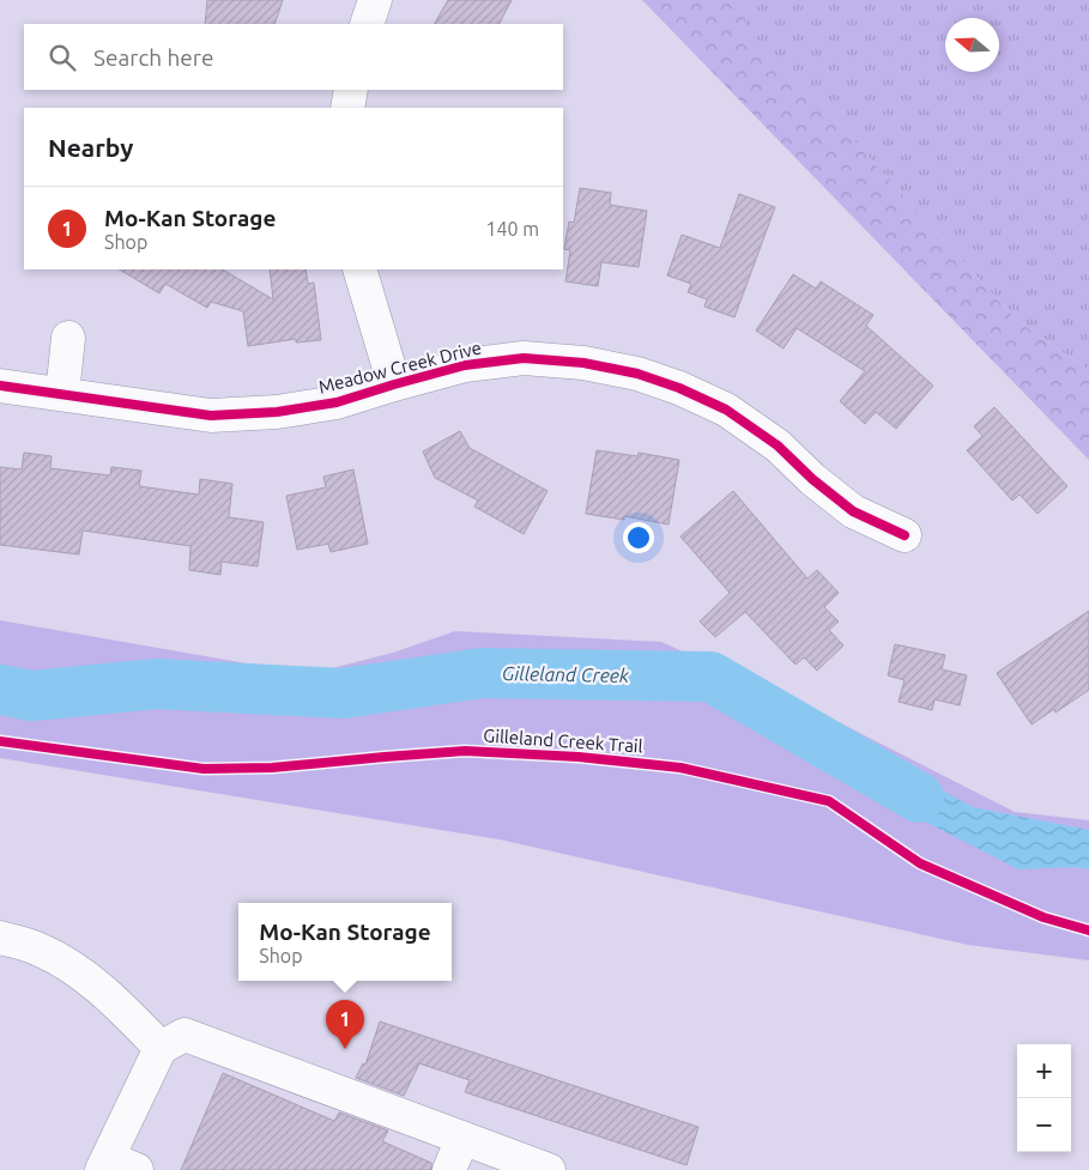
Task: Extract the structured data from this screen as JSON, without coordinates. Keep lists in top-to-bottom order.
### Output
{
  "streets": {
    "street": ["Meadow Creek Drive"],
    "cycle path": ["Gilleland Creek Trail"]
  },
  "water": ["Gilleland Creek"],
  "north": "left",
  "page": {
    "search": "Search here",
    "heading": "Nearby",
    "list": [
      {
        "mark": "1",
        "name": "Mo-Kan Storage",
        "note": "Shop",
        "value": "140 m"
      }
    ],
    "popup": ["Mo-Kan Storage", "Shop"],
    "pins": "1",
    "map_buttons": ["+", "−"]
  }
}
